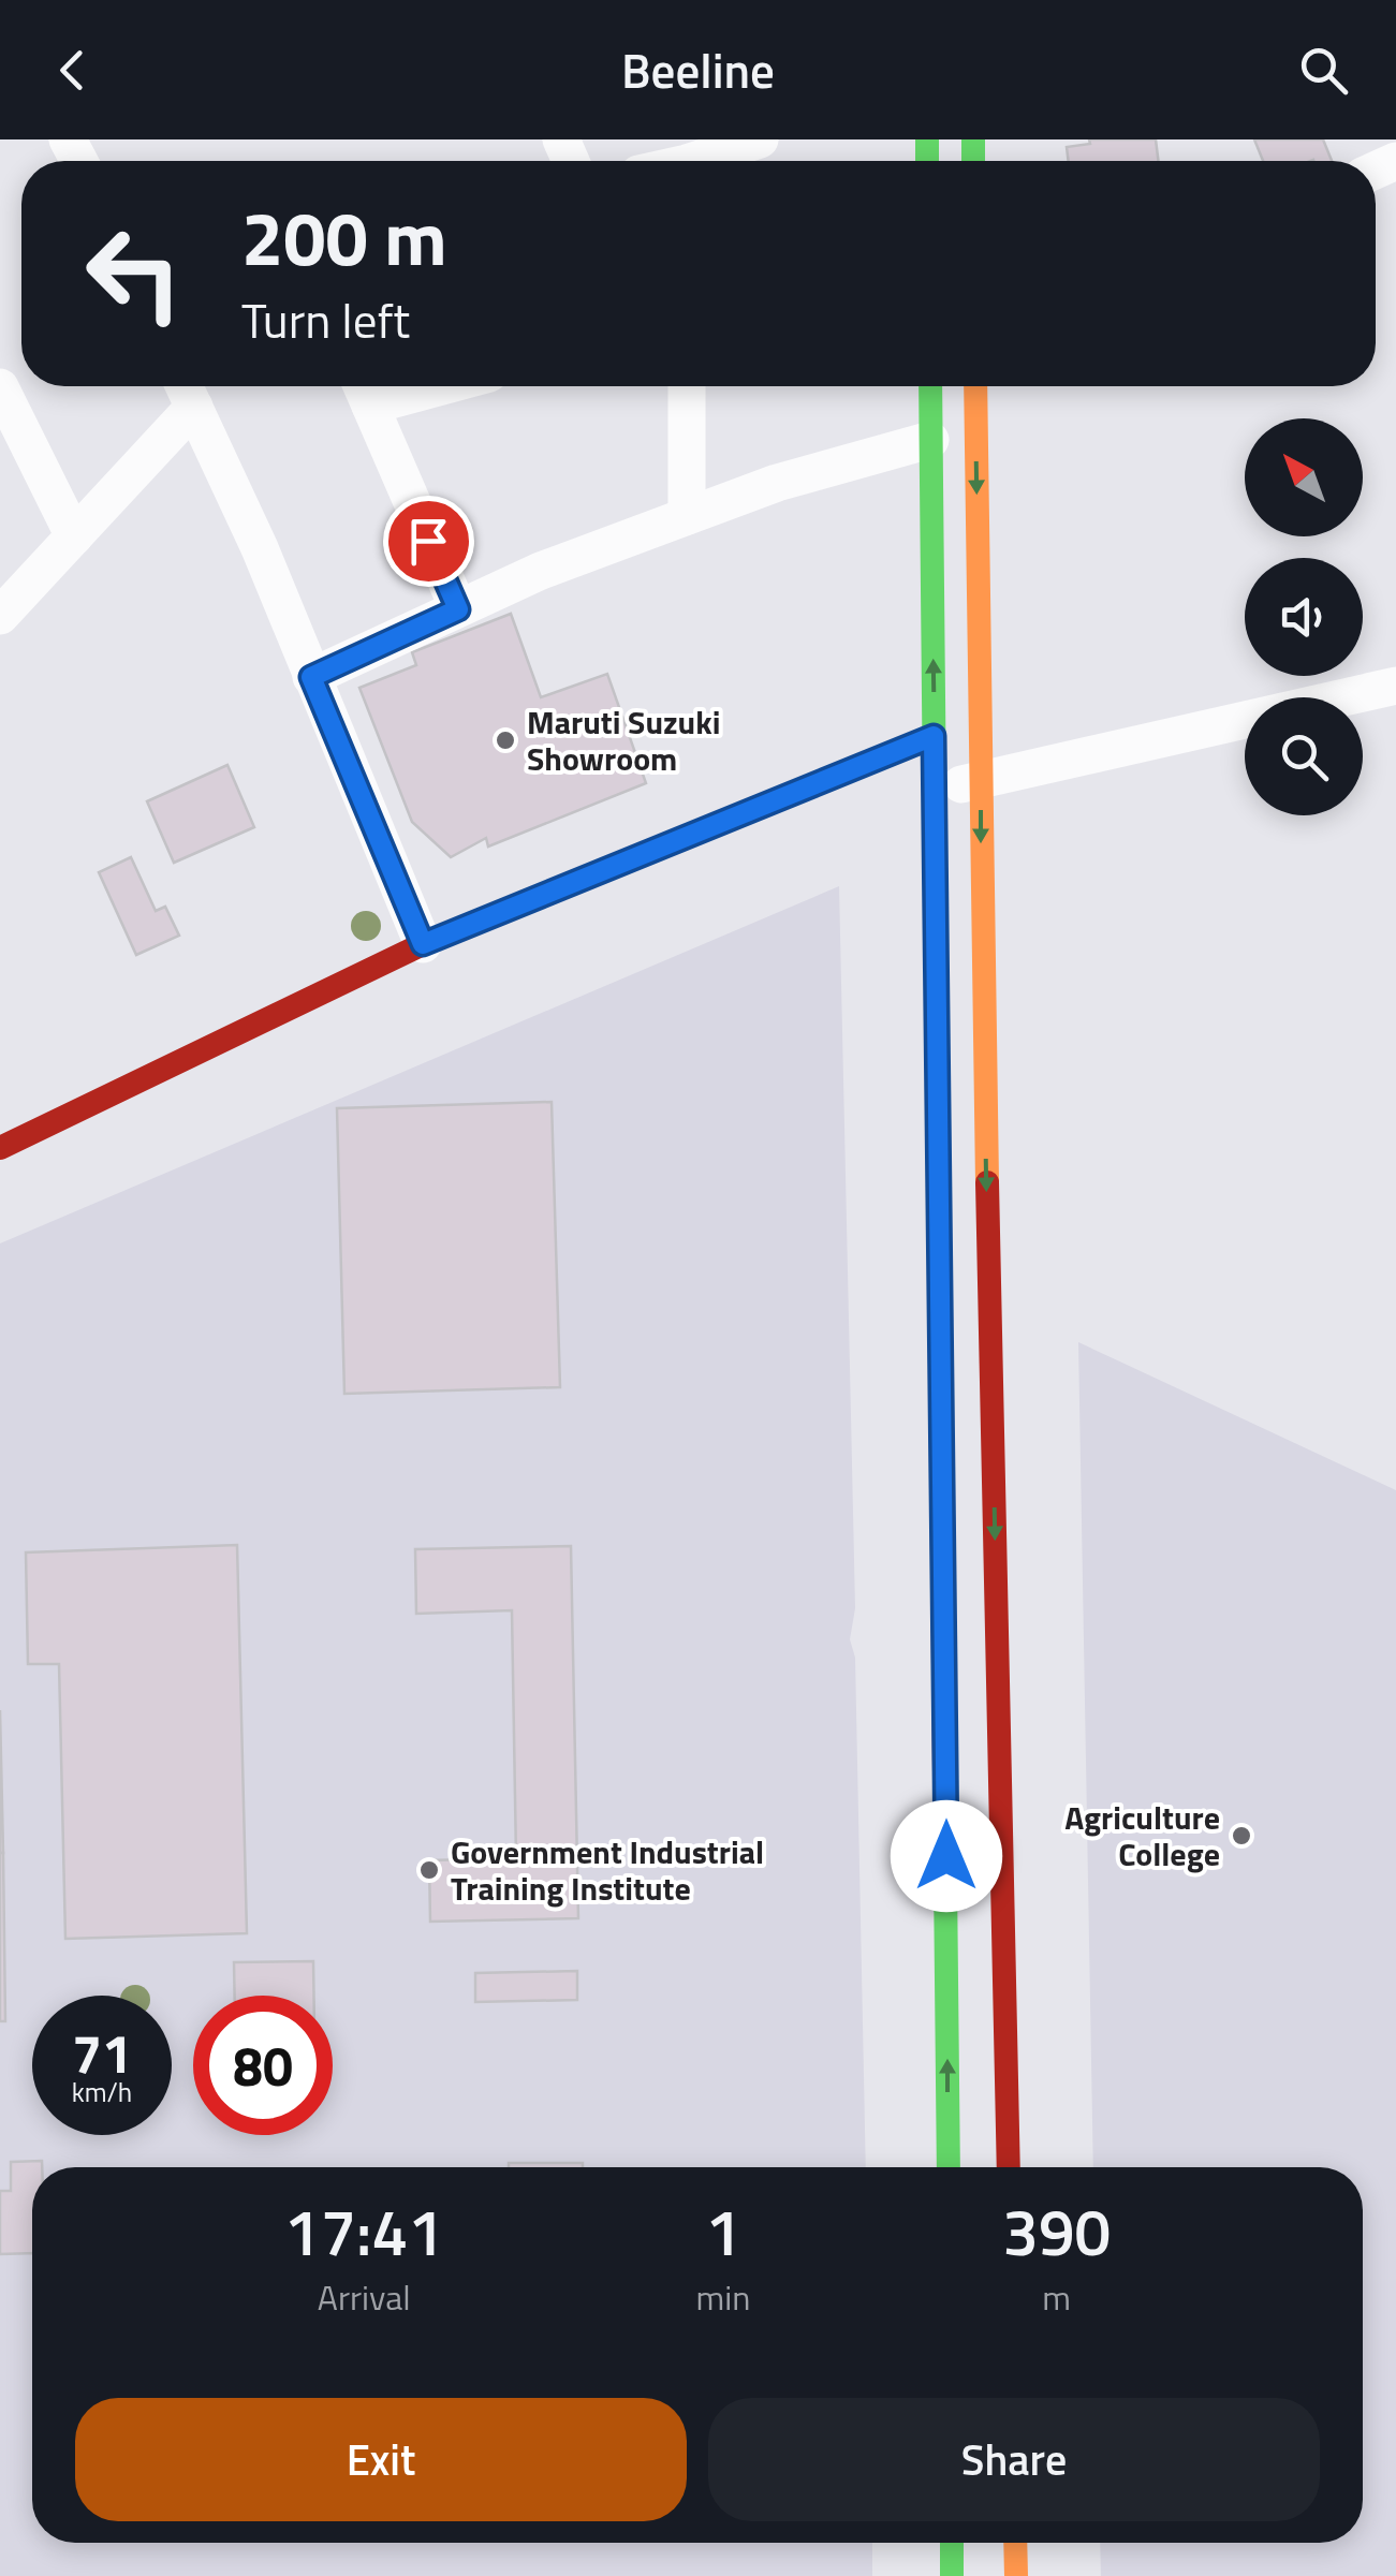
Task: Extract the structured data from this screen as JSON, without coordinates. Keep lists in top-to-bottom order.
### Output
{
  "places": ["Maruti Suzuki Showroom", "Agriculture College", "Government Industrial Training Institute"],
  "north": "top left",
  "page": {
    "header": "Beeline",
    "turn": ["200 m", "Turn left"],
    "speed": "71 km/h",
    "limit": "80",
    "eta": [
      "17:41",
      "Arrival",
      "1",
      "min",
      "390",
      "m"
    ],
    "buttons": ["Exit", "Share"]
  }
}
